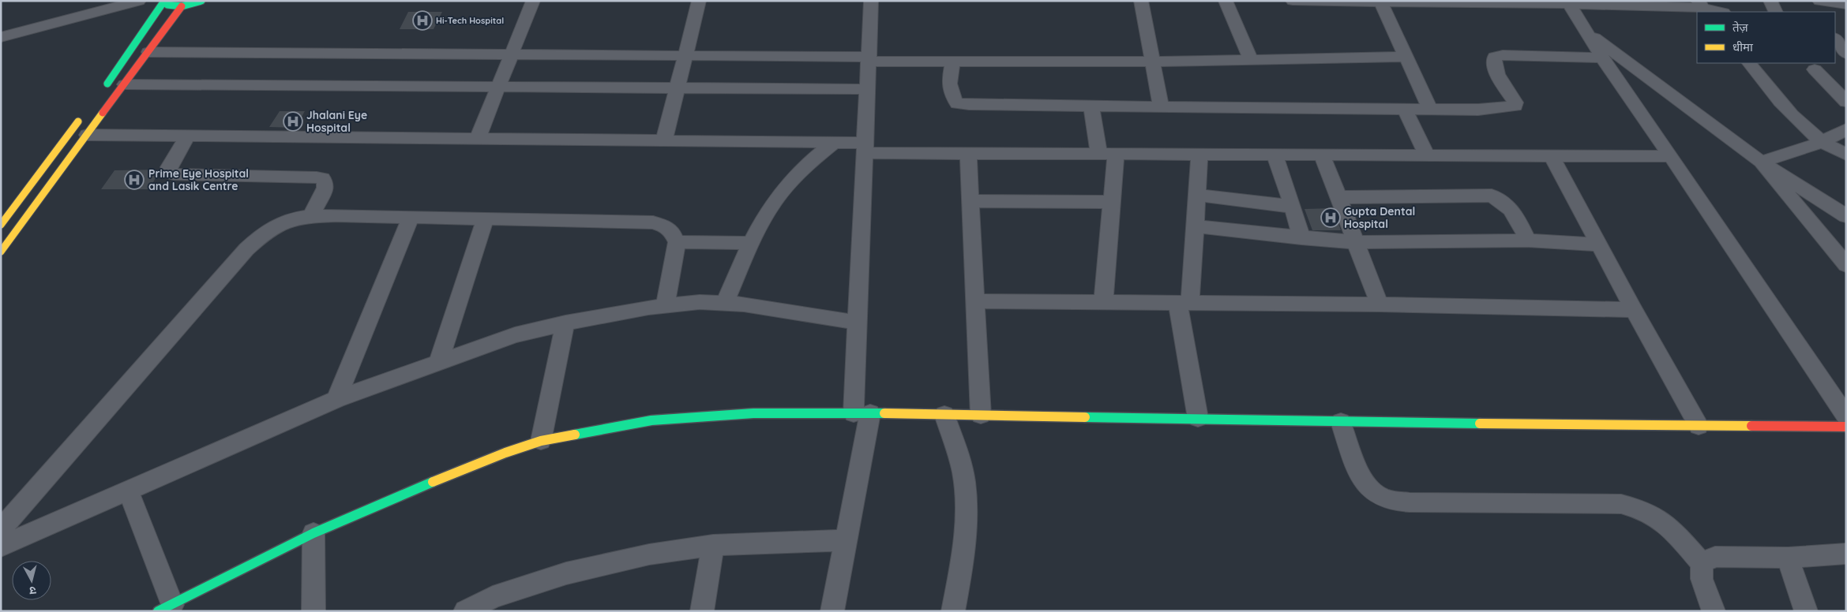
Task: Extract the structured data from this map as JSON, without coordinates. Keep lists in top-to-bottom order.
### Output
{
  "places": {
    "hospital": [
      "Hi-Tech Hospital",
      "Jhalani Eye Hospital",
      "Prime Eye Hospital and Lasik Centre",
      "Gupta Dental Hospital"
    ]
  },
  "legend": ["तेज़", "धीमा"],
  "north": "bottom"
}
